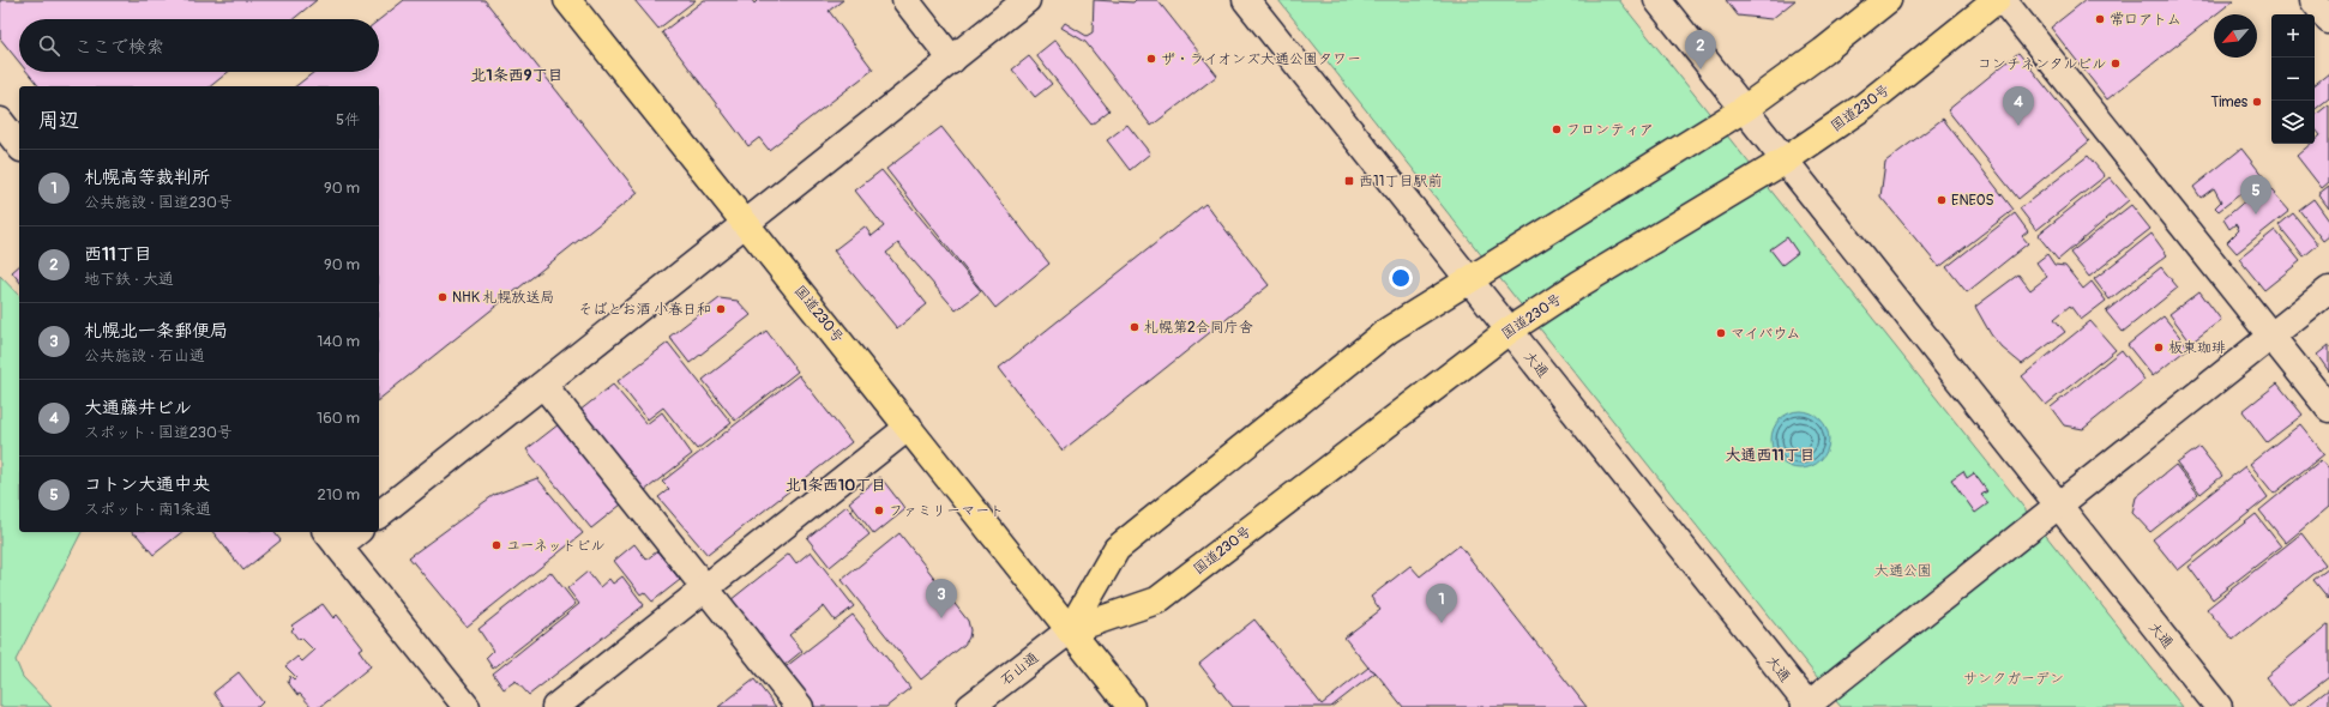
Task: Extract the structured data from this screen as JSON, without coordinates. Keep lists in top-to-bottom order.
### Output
{
  "streets": {
    "main road": ["国道230号"],
    "street": ["大通", "石山通"]
  },
  "crossings": [
    ["国道230号", "大通"],
    ["国道230号", "石山通"]
  ],
  "districts": ["北1条西9丁目", "大通西11丁目", "北1条西10丁目"],
  "parks": ["大通公園", "サンクガーデン"],
  "places": {
    "other": [
      "常口アトム",
      "ザ・ライオンズ大通公園タワー",
      "コンチネンタルビル",
      "Times",
      "フロンティア",
      "ENEOS",
      "NHK 札幌放送局",
      "そばとお酒 小春日和",
      "札幌第2合同庁舎",
      "マイバウム",
      "板東珈琲",
      "ファミリーマート",
      "ユーネットビル"
    ],
    "transit": ["西11丁目駅前"]
  },
  "north": "bottom left",
  "page": {
    "map_buttons": ["+", "−"],
    "search": "ここで検索",
    "pins": [
      "2",
      "4",
      "5",
      "3",
      "1"
    ],
    "heading": ["周辺", "5件"],
    "list": [
      {
        "mark": "1",
        "name": "札幌高等裁判所",
        "note": "公共施設 · 国道230号",
        "value": "90 m"
      },
      {
        "mark": "2",
        "name": "西11丁目",
        "note": "地下鉄 · 大通",
        "value": "90 m"
      },
      {
        "mark": "3",
        "name": "札幌北一条郵便局",
        "note": "公共施設 · 石山通",
        "value": "140 m"
      },
      {
        "mark": "4",
        "name": "大通藤井ビル",
        "note": "スポット · 国道230号",
        "value": "160 m"
      },
      {
        "mark": "5",
        "name": "コトン大通中央",
        "note": "スポット · 南1条通",
        "value": "210 m"
      }
    ]
  }
}
